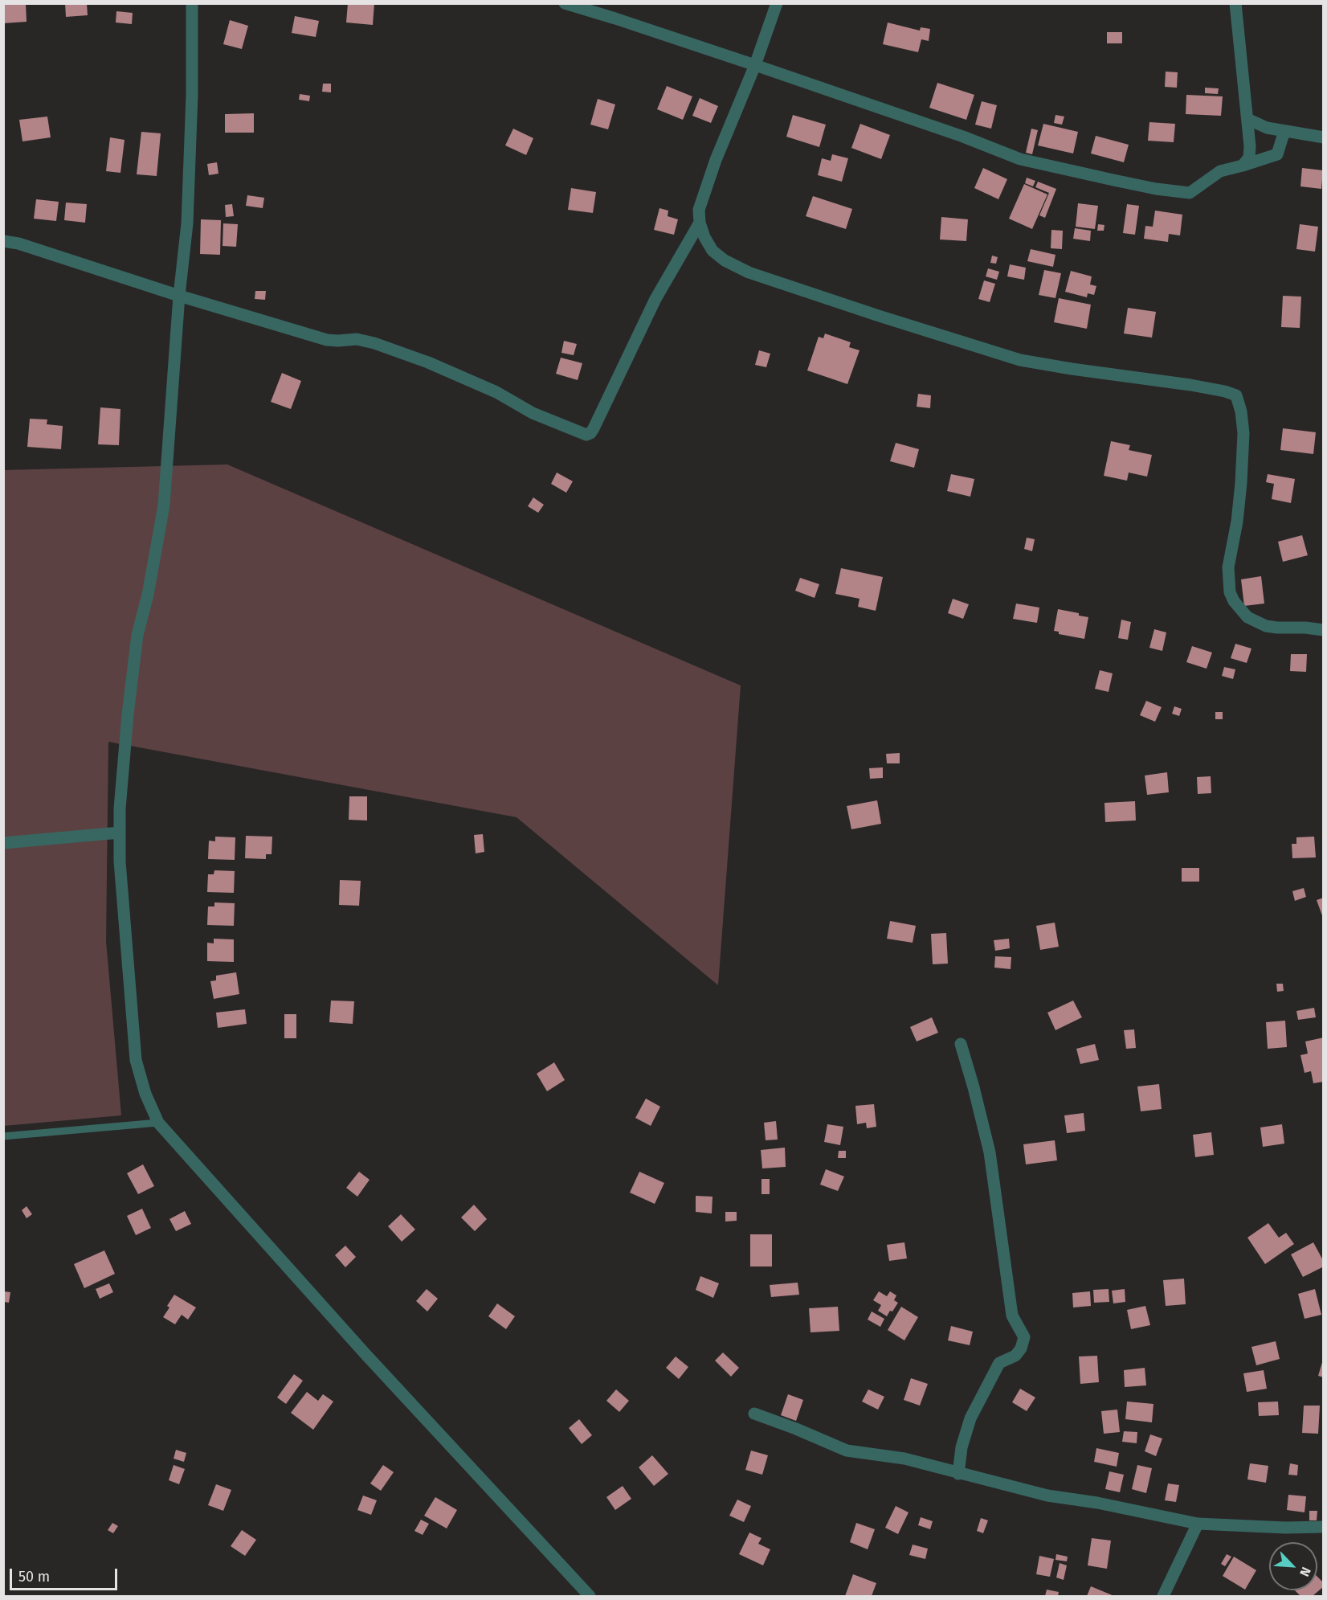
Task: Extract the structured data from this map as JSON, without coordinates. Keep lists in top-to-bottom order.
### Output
{
  "scale_bar": "50 m",
  "north": "bottom right"
}
